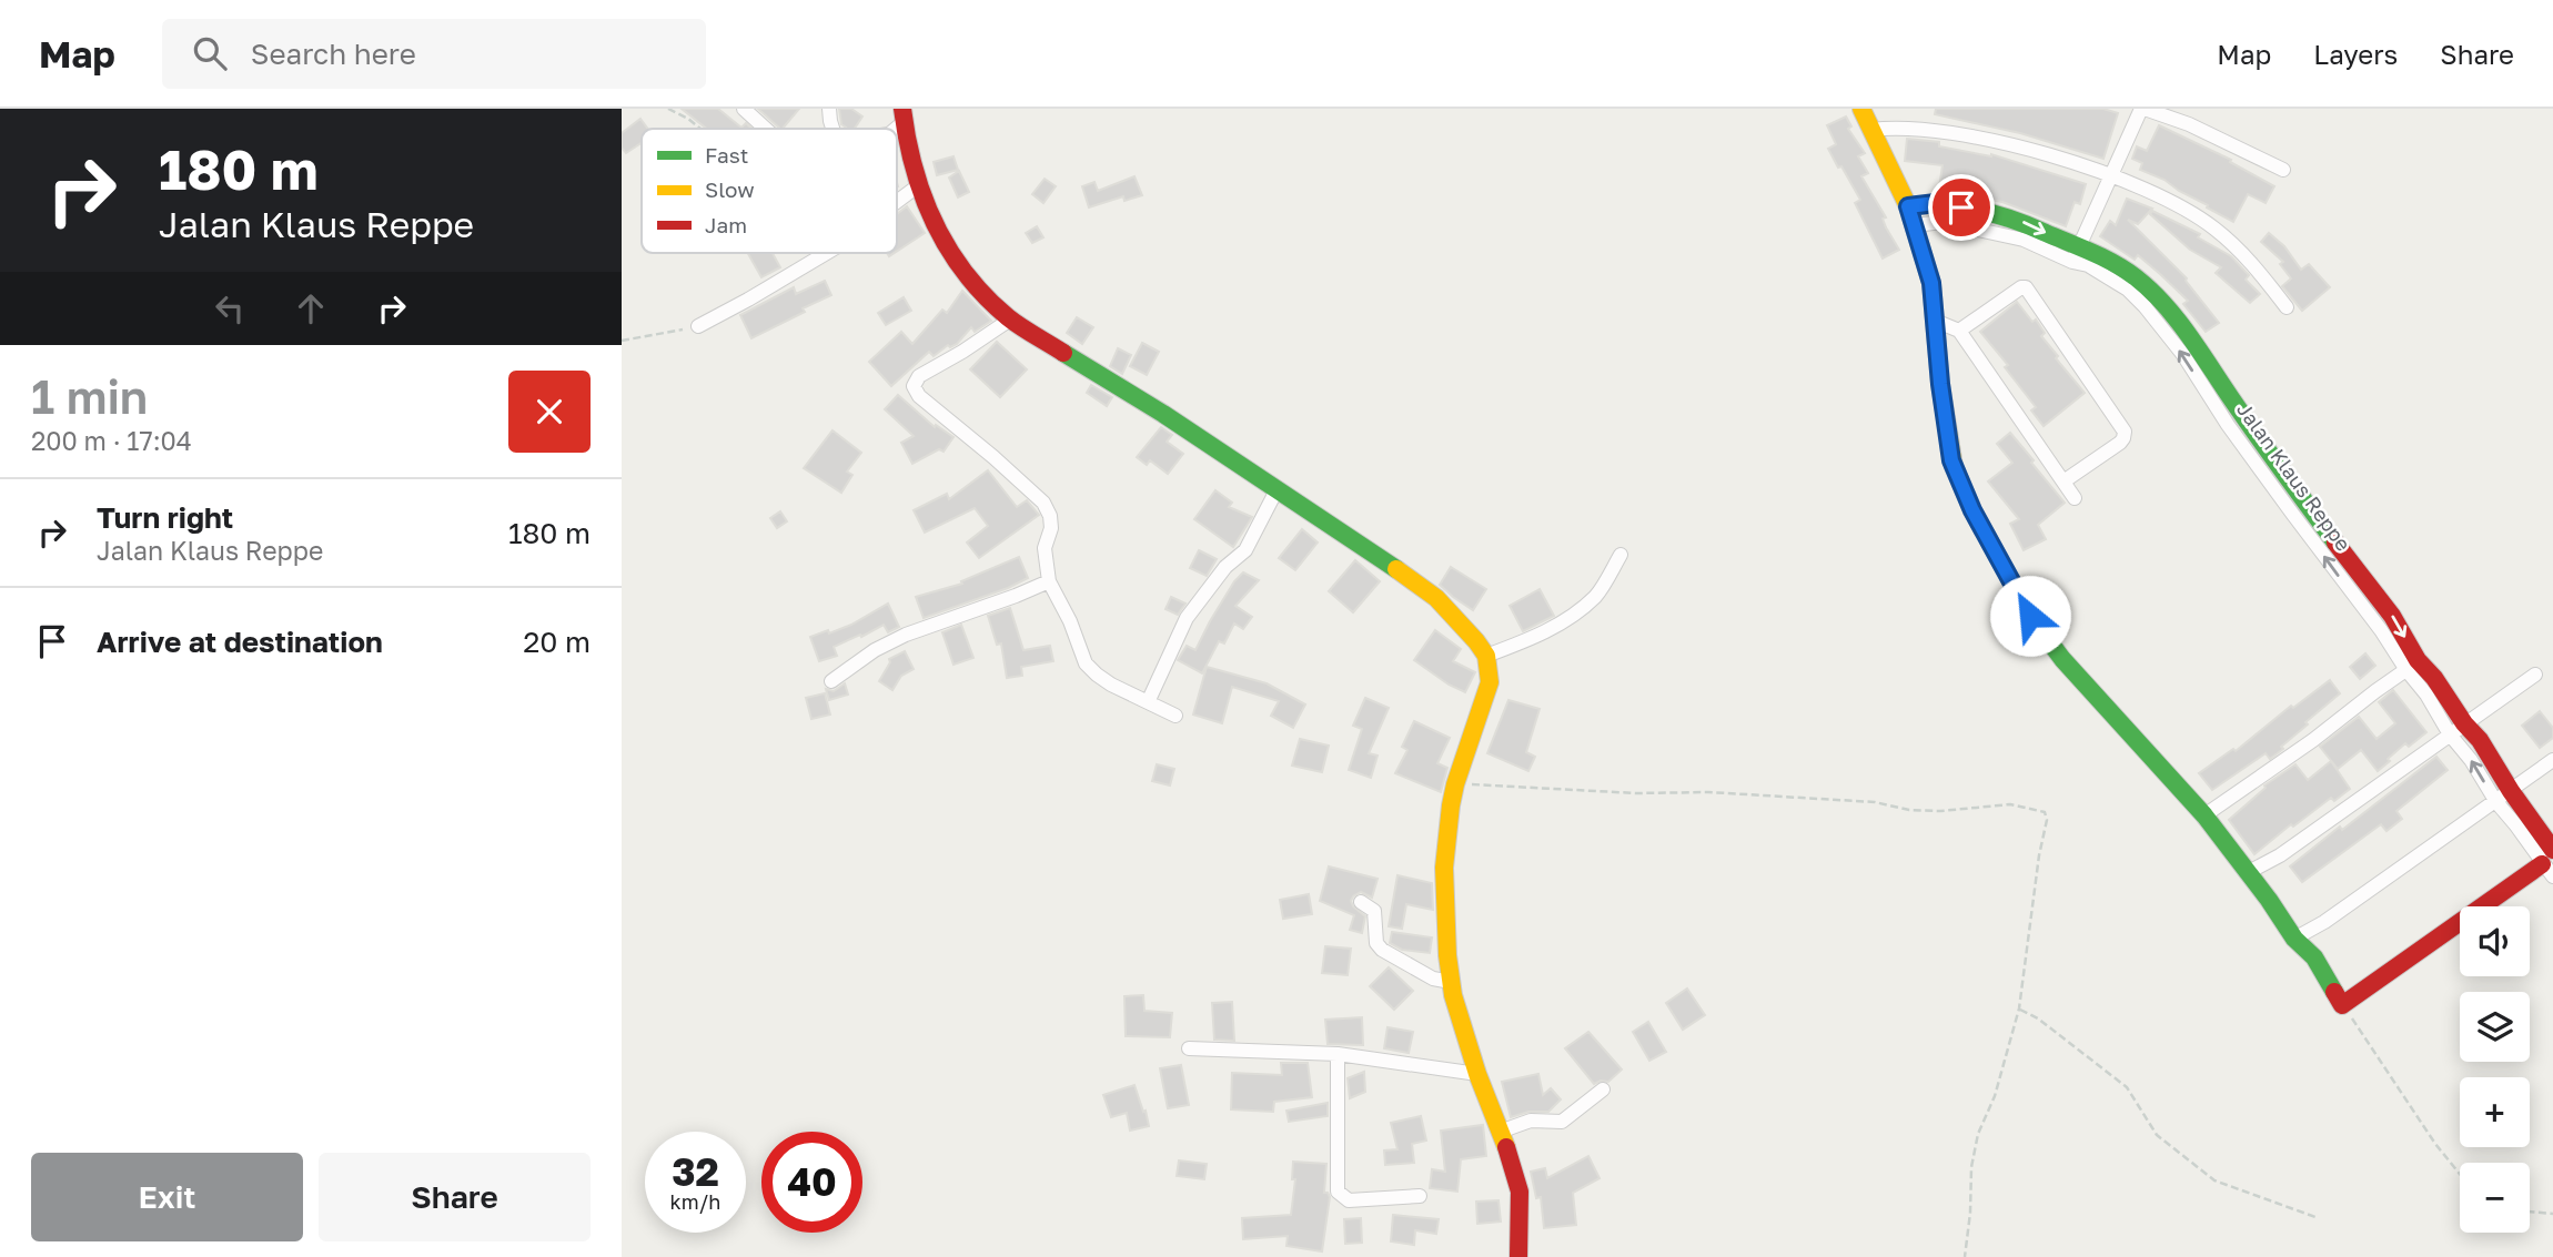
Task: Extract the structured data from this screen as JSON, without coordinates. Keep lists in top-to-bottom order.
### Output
{
  "streets": {
    "street": ["Jalan Klaus Reppe"]
  },
  "legend": ["Fast", "Slow", "Jam"],
  "page": {
    "header": "Map",
    "search": "Search here",
    "nav": ["Map", "Layers", "Share"],
    "turn": ["180 m", "Jalan Klaus Reppe"],
    "heading": ["1 min", "200 m · 17:04"],
    "list": [
      {
        "name": "Turn right",
        "note": "Jalan Klaus Reppe",
        "value": "180 m"
      },
      {
        "name": "Arrive at destination",
        "value": "20 m"
      }
    ],
    "map_buttons": ["+", "−"],
    "speed": "32 km/h",
    "limit": "40",
    "buttons": ["Exit", "Share"]
  }
}
